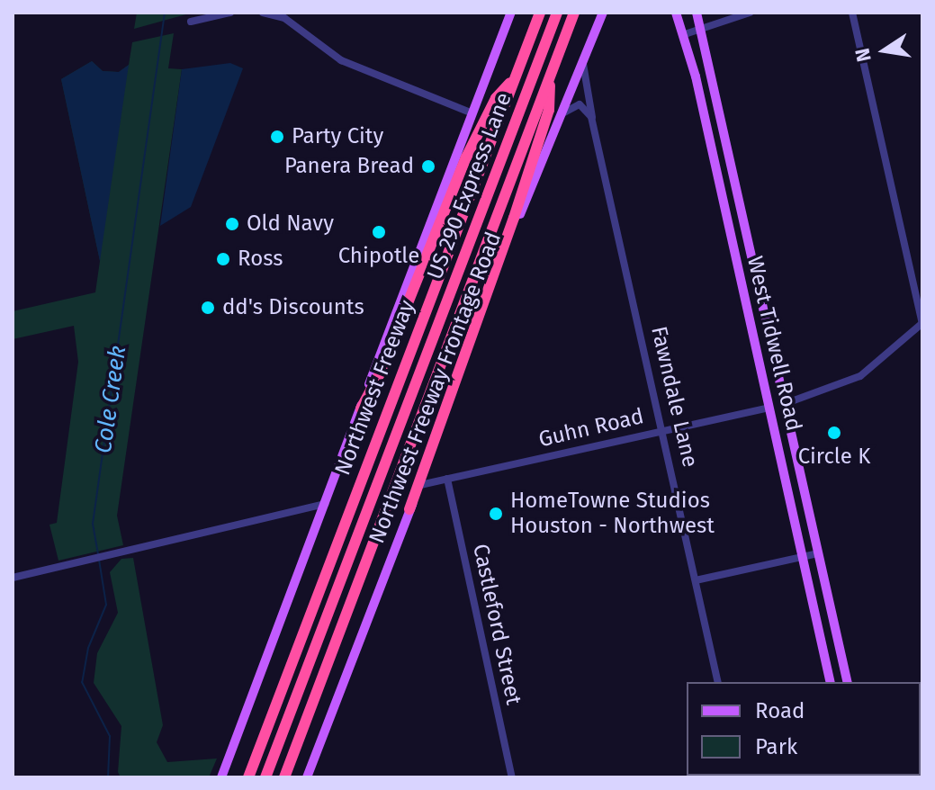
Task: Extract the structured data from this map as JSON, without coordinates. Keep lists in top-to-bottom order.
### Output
{
  "streets": {
    "highway": ["US 290 Express Lane", "Northwest Freeway"],
    "main road": ["West Tidwell Road", "Northwest Freeway Frontage Road"],
    "street": ["Fawndale Lane", "Guhn Road", "Castleford Street"]
  },
  "crossings": [
    ["West Tidwell Road", "Guhn Road"],
    ["Northwest Freeway Frontage Road", "Fawndale Lane"],
    ["Northwest Freeway Frontage Road", "Guhn Road"],
    ["Fawndale Lane", "Guhn Road"],
    ["Guhn Road", "Castleford Street"]
  ],
  "water": ["Cole Creek"],
  "places": [
    "Party City",
    "Panera Bread",
    "Old Navy",
    "Chipotle",
    "Ross",
    "dd's Discounts",
    "Circle K",
    "HomeTowne Studios Houston - Northwest"
  ],
  "legend": ["Road", "Park"],
  "north": "left"
}
